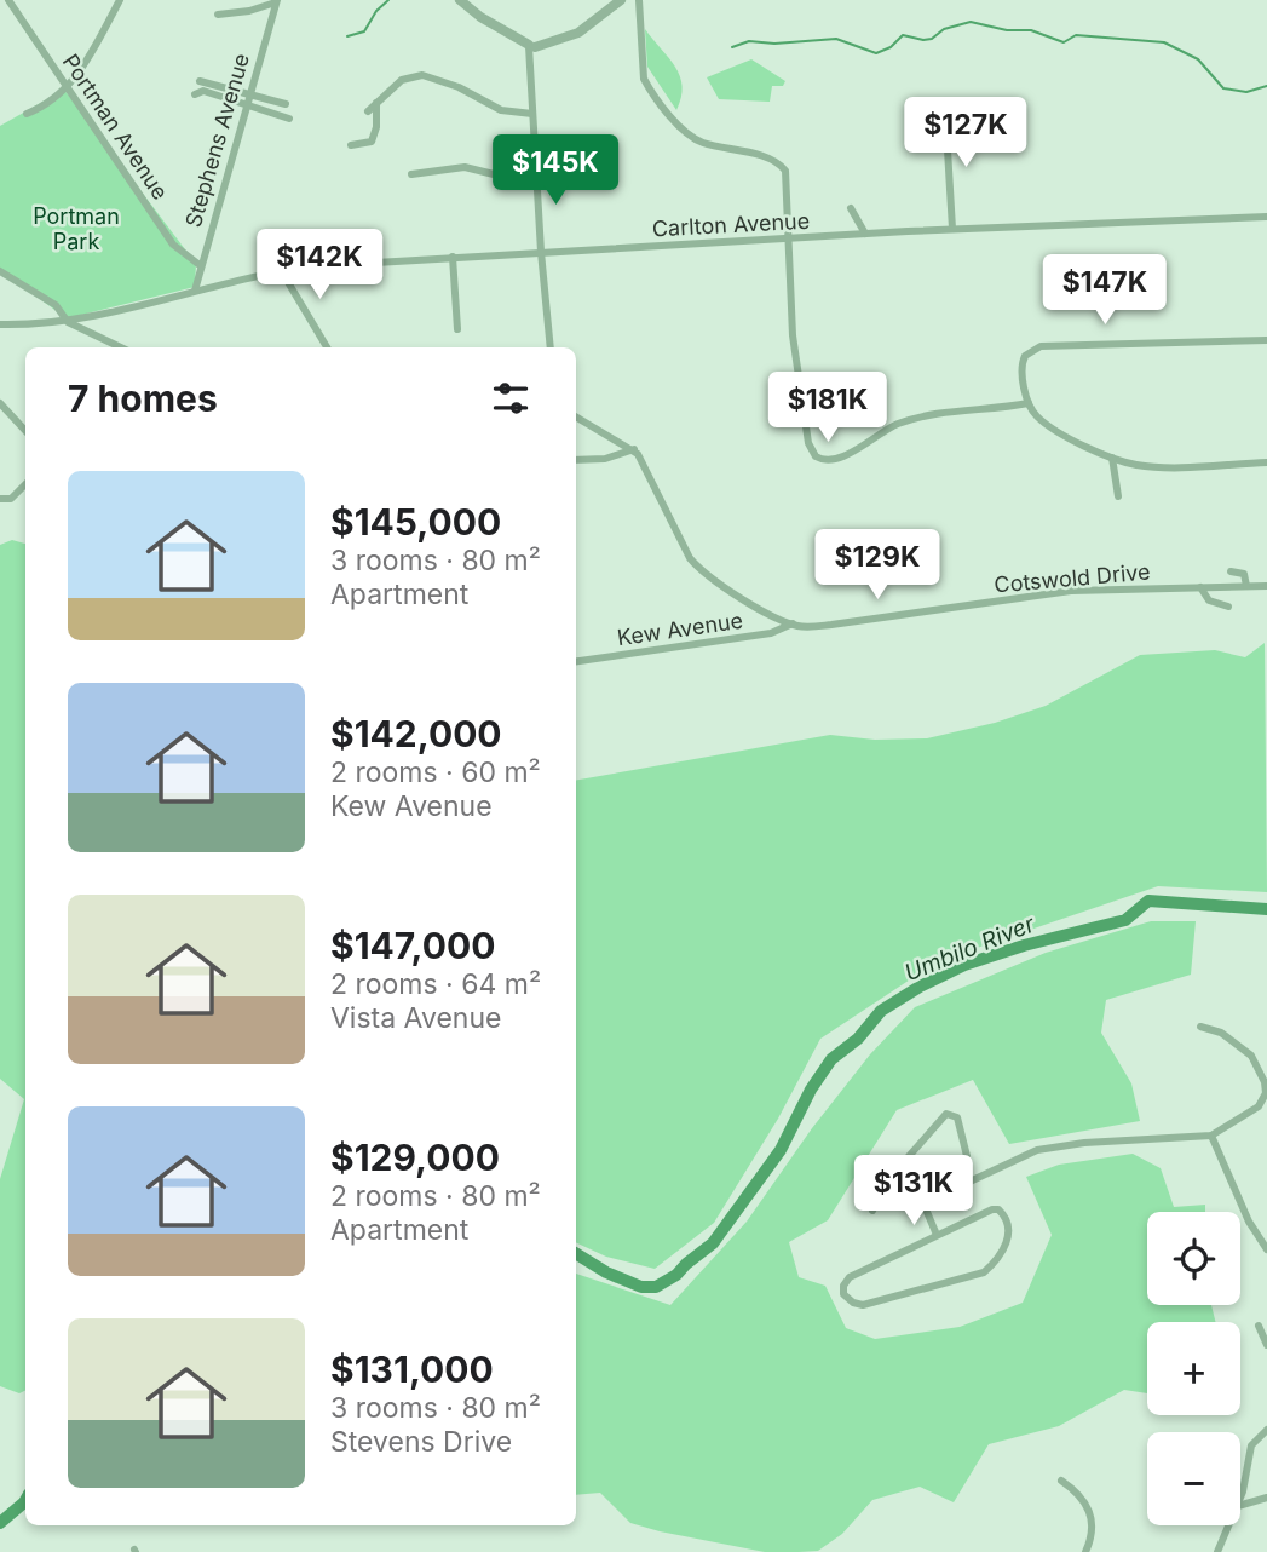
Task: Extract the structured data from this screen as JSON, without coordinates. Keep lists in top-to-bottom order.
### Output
{
  "streets": {
    "street": [
      "Portman Avenue",
      "Stephens Avenue",
      "Carlton Avenue",
      "Cotswold Drive",
      "Kew Avenue"
    ]
  },
  "crossings": [
    ["Portman Avenue", "Stephens Avenue"],
    ["Stephens Avenue", "Carlton Avenue"],
    ["Cotswold Drive", "Kew Avenue"]
  ],
  "water": ["Umbilo River"],
  "parks": ["Portman Park"],
  "page": {
    "price": [
      "$127K",
      "$145K",
      "$142K",
      "$147K",
      "$181K",
      "$129K",
      "$131K"
    ],
    "heading": "7 homes",
    "list": [
      {
        "name": "$145,000",
        "note": "3 rooms · 80 m² · Apartment"
      },
      {
        "name": "$142,000",
        "note": "2 rooms · 60 m² · Kew Avenue"
      },
      {
        "name": "$147,000",
        "note": "2 rooms · 64 m² · Vista Avenue"
      },
      {
        "name": "$129,000",
        "note": "2 rooms · 80 m² · Apartment"
      },
      {
        "name": "$131,000",
        "note": "3 rooms · 80 m² · Stevens Drive"
      }
    ],
    "map_buttons": ["+", "−"]
  }
}
